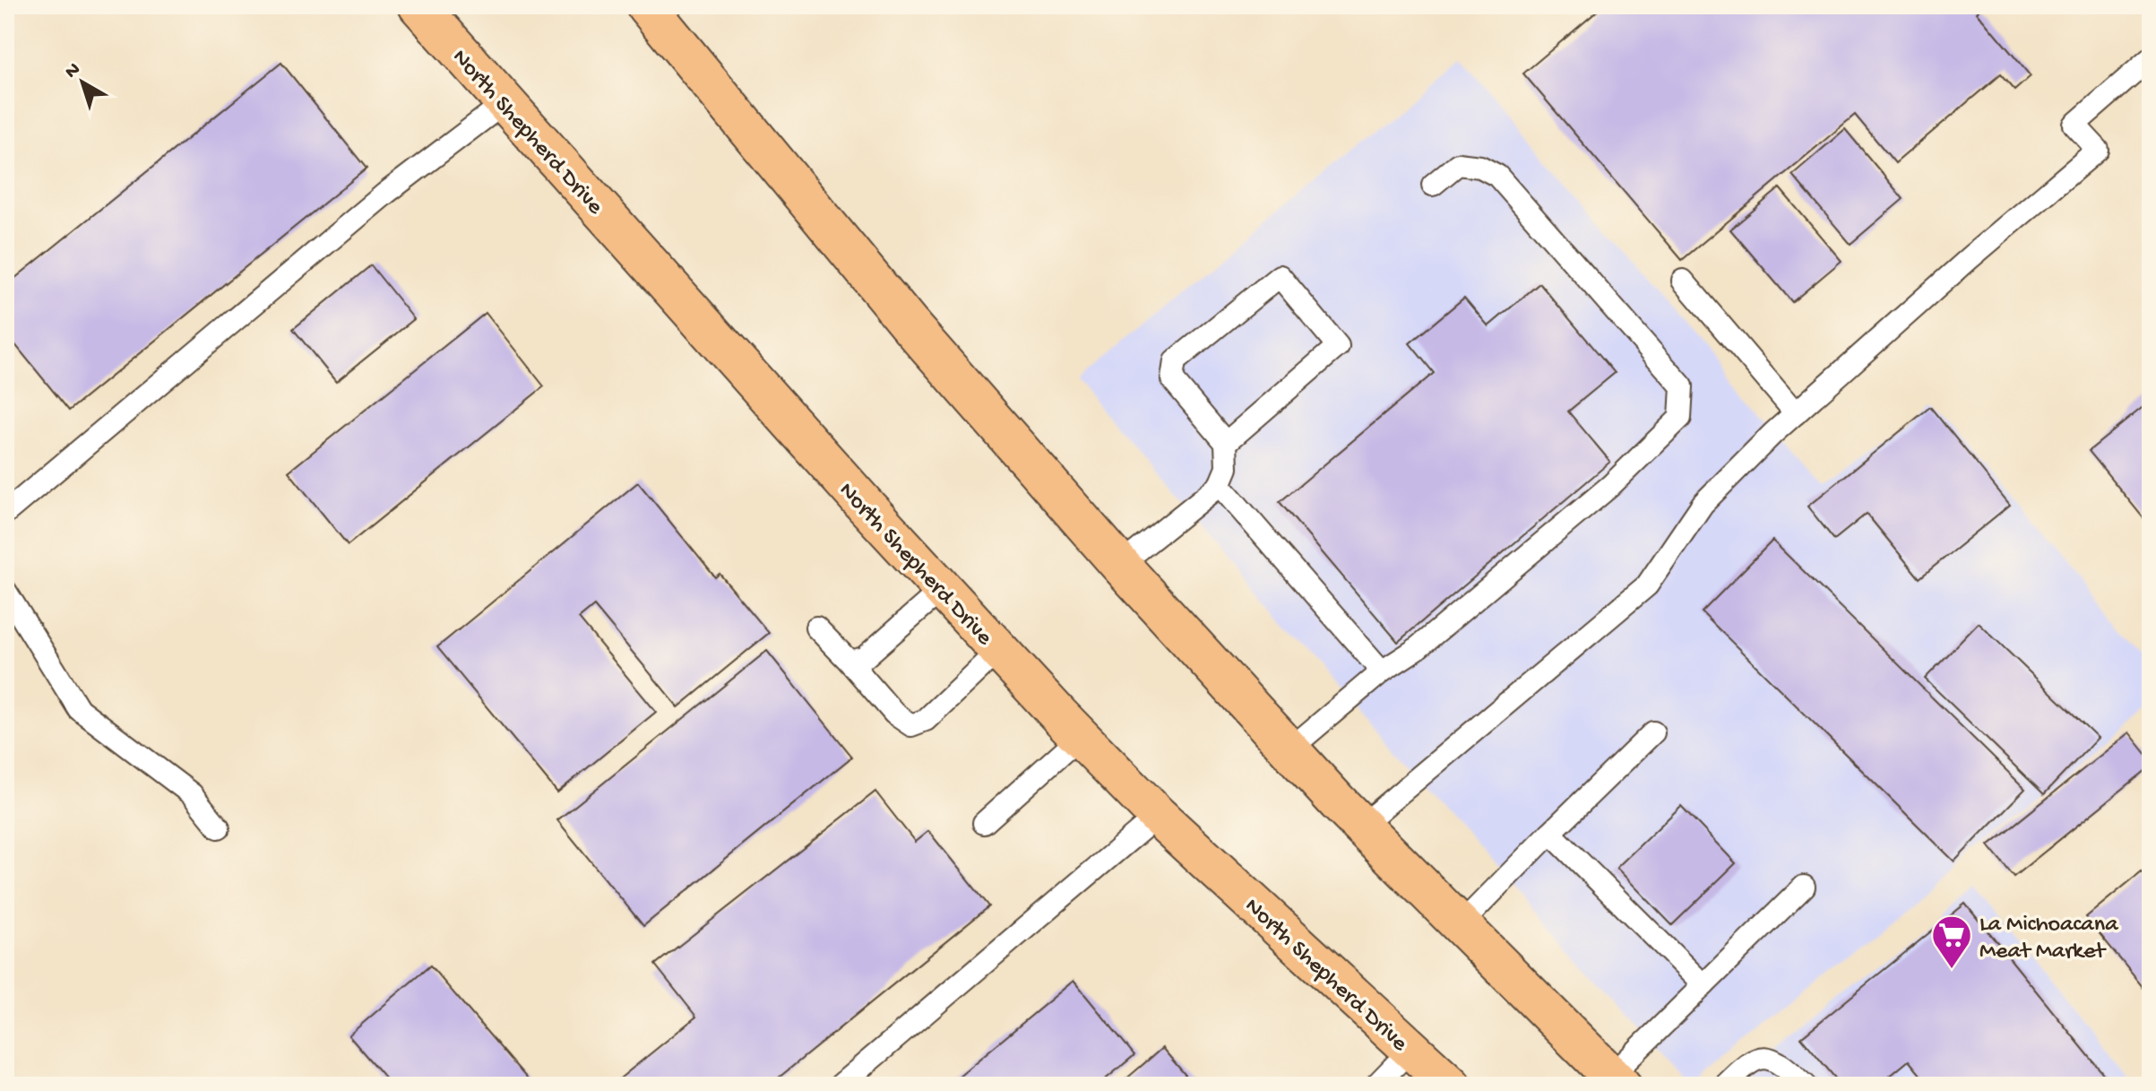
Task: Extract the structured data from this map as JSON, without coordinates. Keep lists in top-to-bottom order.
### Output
{
  "streets": {
    "main road": ["North Shepherd Drive"]
  },
  "places": {
    "supermarket": ["La Michoacana Meat Market"]
  },
  "north": "top left"
}
